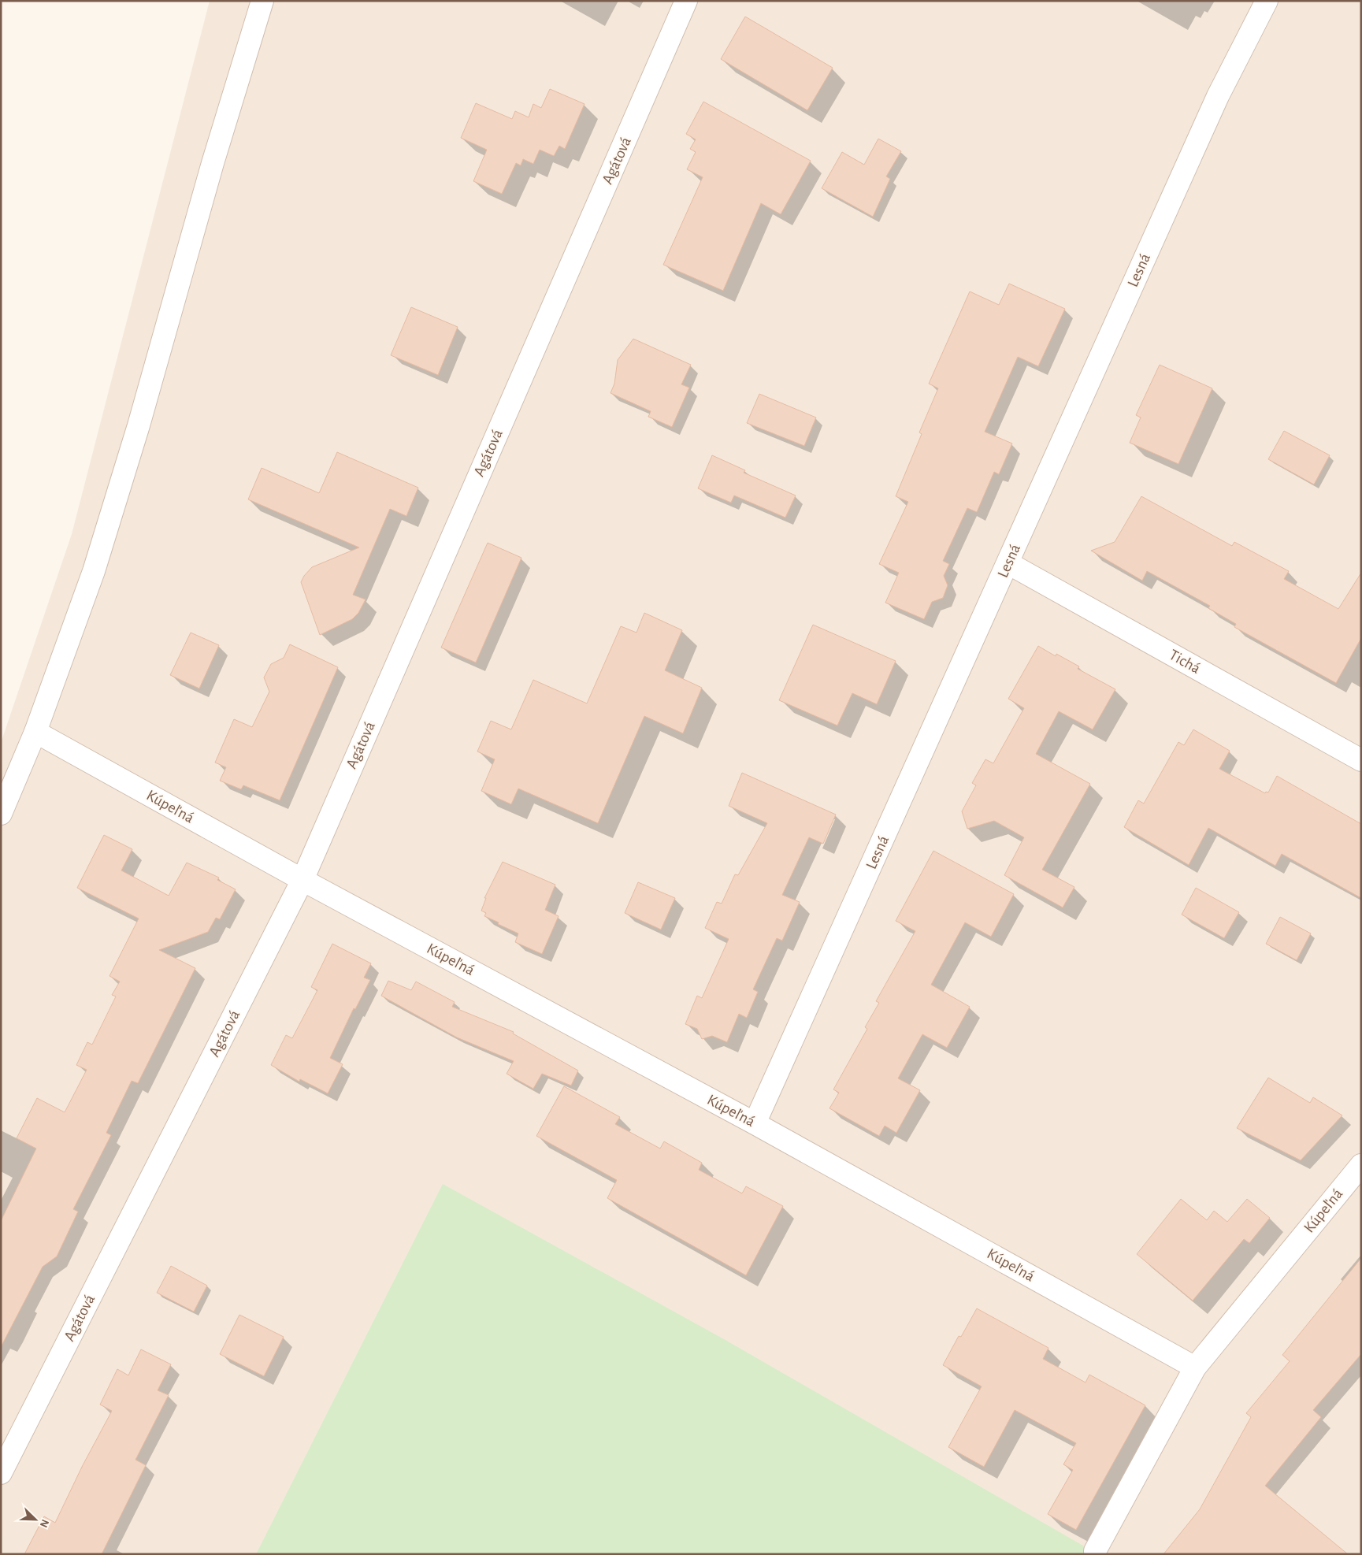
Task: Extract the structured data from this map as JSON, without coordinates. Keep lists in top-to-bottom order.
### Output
{
  "streets": {
    "street": [
      "Agátová",
      "Lesná",
      "Tichá",
      "Kúpeľná"
    ]
  },
  "crossings": [
    ["Agátová", "Kúpeľná"],
    ["Lesná", "Tichá"],
    ["Lesná", "Kúpeľná"]
  ],
  "north": "bottom right"
}
